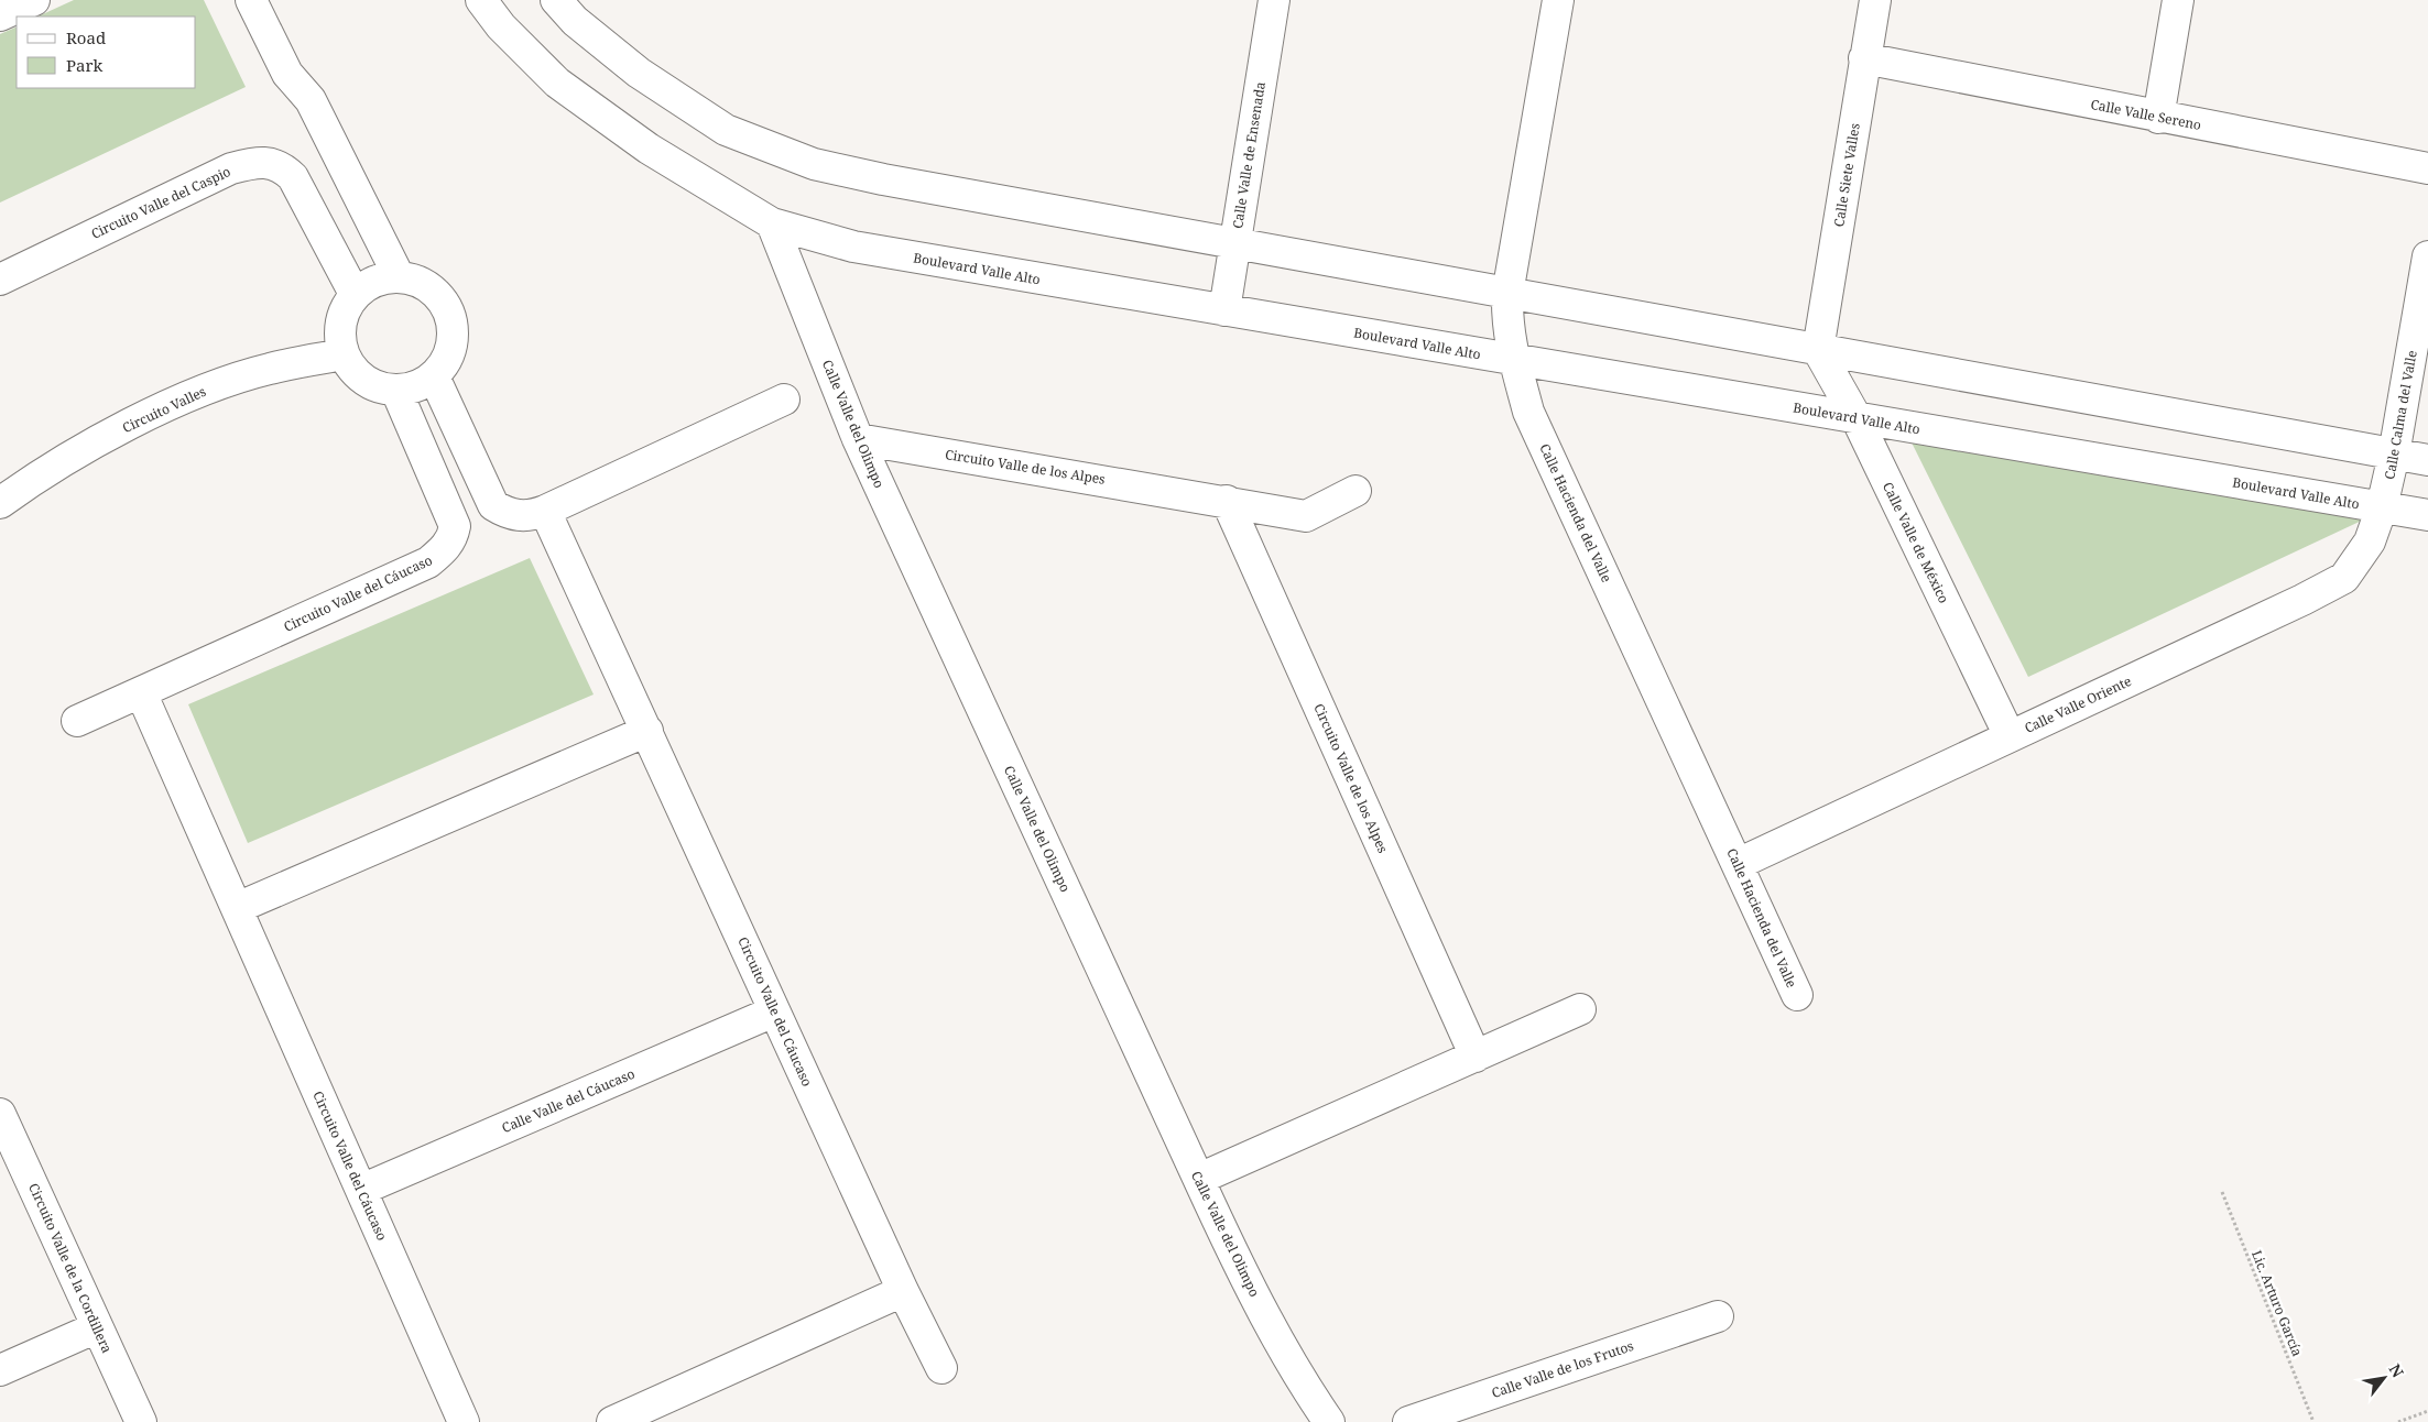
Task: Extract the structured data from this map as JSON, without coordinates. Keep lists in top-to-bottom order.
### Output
{
  "streets": {
    "street": [
      "Calle Valle Sereno",
      "Calle Valle de Ensenada",
      "Calle Siete Valles",
      "Circuito Valle del Caspio",
      "Boulevard Valle Alto",
      "Circuito Valles",
      "Calle Calma del Valle",
      "Calle Valle del Olimpo",
      "Circuito Valle de los Alpes",
      "Calle Hacienda del Valle",
      "Calle Valle de México",
      "Circuito Valle del Cáucaso",
      "Calle Valle Oriente",
      "Calle Valle del Cáucaso",
      "Circuito Valle de la Cordillera",
      "Calle Valle de los Frutos"
    ],
    "path": ["Lic. Arturo García"]
  },
  "crossings": [
    ["Calle Valle Sereno", "Calle Siete Valles"],
    ["Calle Valle de Ensenada", "Boulevard Valle Alto"],
    ["Calle Siete Valles", "Calle Valle de México"],
    ["Circuito Valle del Caspio", "Circuito Valles"],
    ["Circuito Valle del Caspio", "Circuito Valle del Cáucaso"],
    ["Boulevard Valle Alto", "Calle Calma del Valle"],
    ["Boulevard Valle Alto", "Calle Valle del Olimpo"],
    ["Boulevard Valle Alto", "Calle Hacienda del Valle"],
    ["Boulevard Valle Alto", "Calle Valle de México"],
    ["Boulevard Valle Alto", "Calle Valle Oriente"],
    ["Circuito Valles", "Circuito Valle del Cáucaso"],
    ["Calle Calma del Valle", "Calle Valle Oriente"],
    ["Calle Valle del Olimpo", "Circuito Valle de los Alpes"],
    ["Calle Hacienda del Valle", "Calle Valle Oriente"],
    ["Calle Valle de México", "Calle Valle Oriente"],
    ["Circuito Valle del Cáucaso", "Calle Valle del Cáucaso"]
  ],
  "legend": ["Road", "Park"],
  "north": "top right"
}
